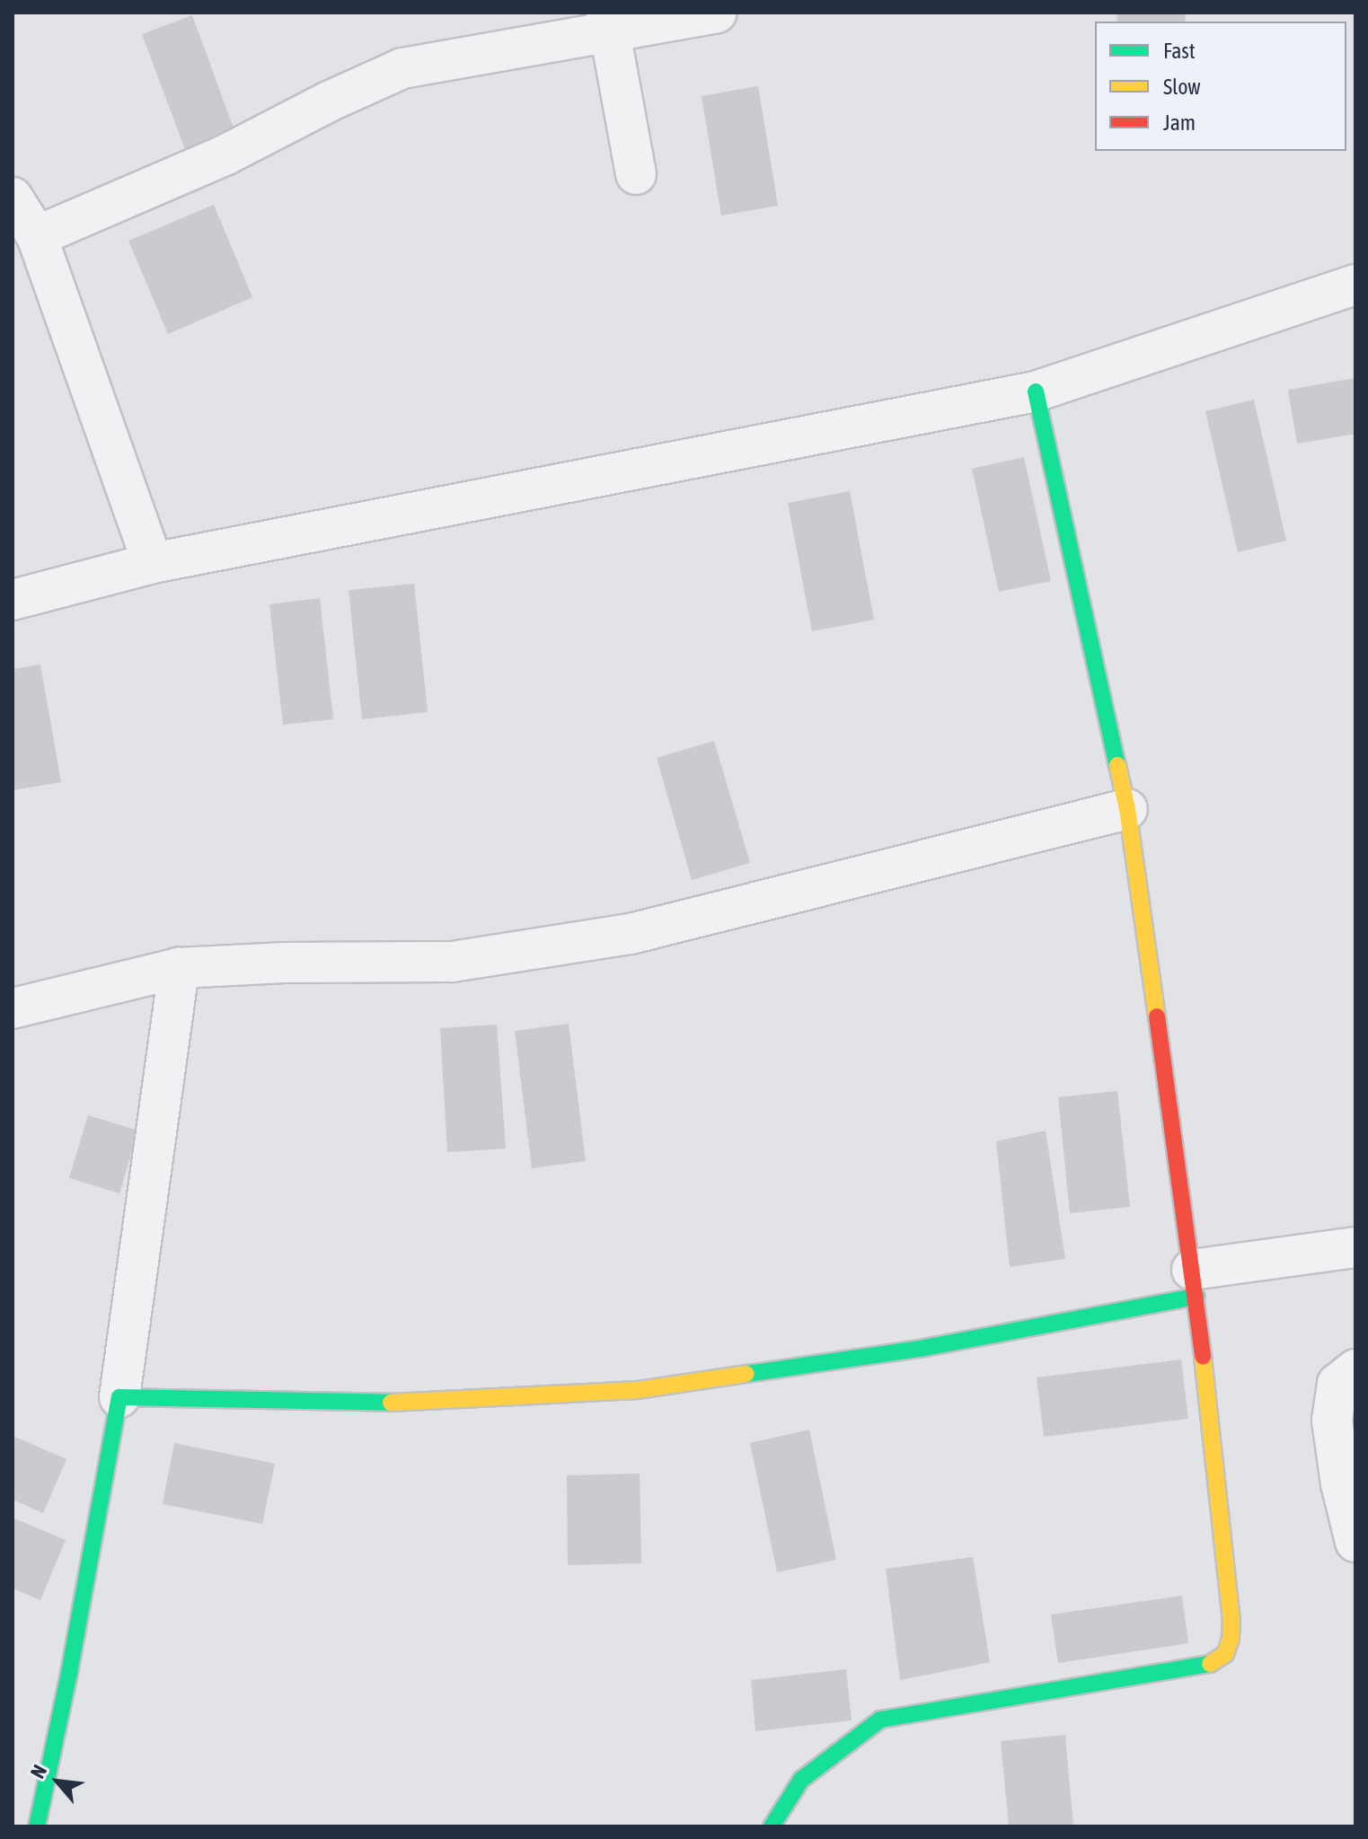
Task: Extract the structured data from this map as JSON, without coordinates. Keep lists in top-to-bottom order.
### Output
{
  "legend": ["Fast", "Slow", "Jam"],
  "north": "top left"
}
